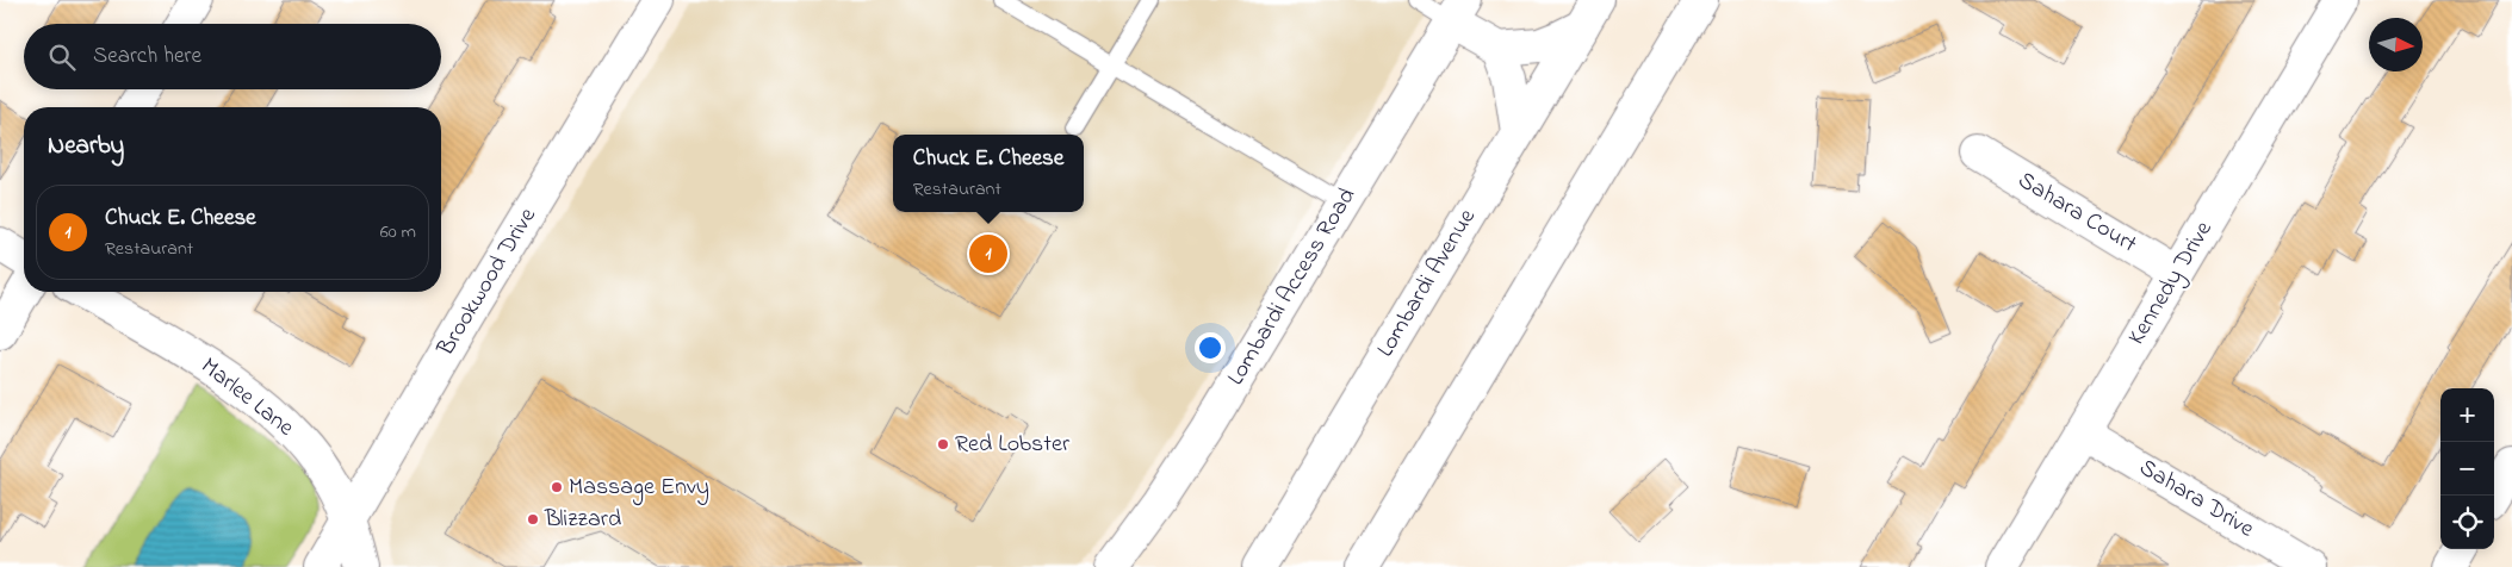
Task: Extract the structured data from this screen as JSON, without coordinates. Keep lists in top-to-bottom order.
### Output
{
  "streets": {
    "street": [
      "Sahara Court",
      "Brookwood Drive",
      "Lombardi Avenue",
      "Kennedy Drive",
      "Lombardi Access Road",
      "Marlee Lane",
      "Sahara Drive"
    ]
  },
  "crossings": [
    ["Sahara Court", "Kennedy Drive"],
    ["Brookwood Drive", "Marlee Lane"],
    ["Kennedy Drive", "Sahara Drive"]
  ],
  "places": ["Red Lobster", "Massage Envy", "Blizzard"],
  "north": "right",
  "page": {
    "search": "Search here",
    "heading": "Nearby",
    "popup": ["Chuck E. Cheese", "Restaurant"],
    "list": [
      {
        "mark": "1",
        "name": "Chuck E. Cheese",
        "note": "Restaurant",
        "value": "60 m"
      }
    ],
    "pins": "1",
    "map_buttons": ["+", "−"]
  }
}
